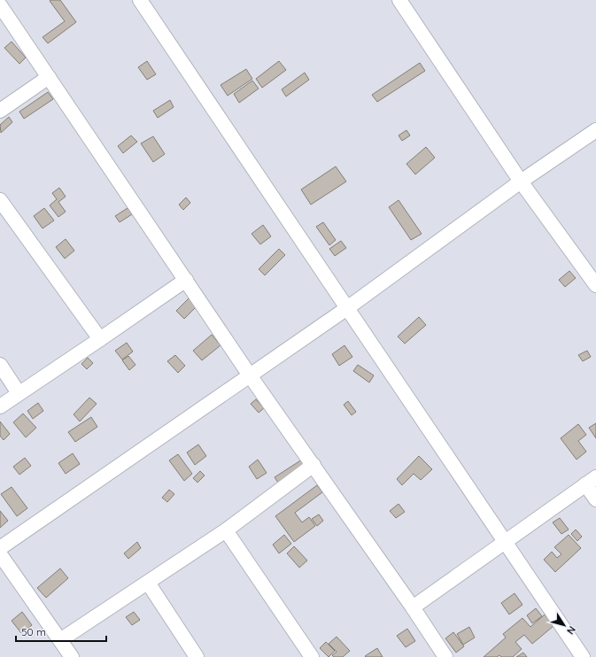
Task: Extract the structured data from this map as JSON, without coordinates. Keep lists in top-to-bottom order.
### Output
{
  "scale_bar": "50 m",
  "north": "bottom right"
}
